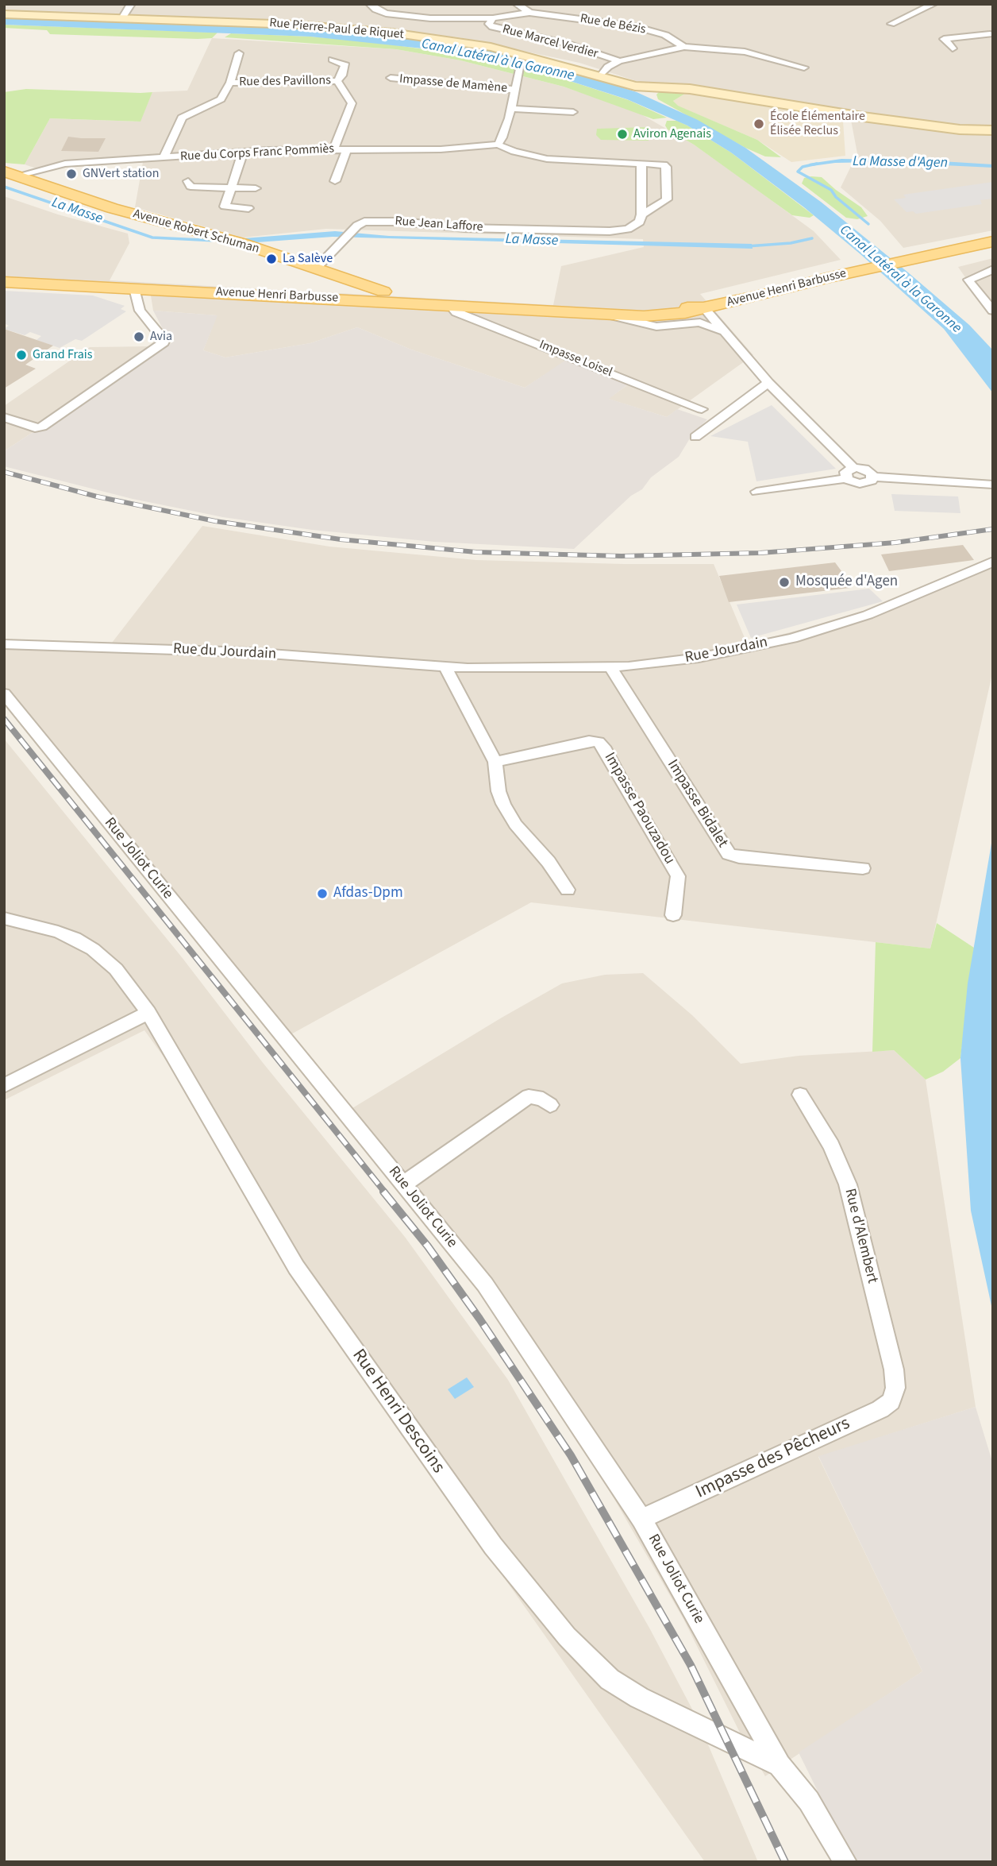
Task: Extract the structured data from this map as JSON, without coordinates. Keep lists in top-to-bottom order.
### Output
{
  "streets": {
    "main road": ["Avenue Robert Schuman", "Avenue Henri Barbusse"],
    "street": [
      "Rue de Bézis",
      "Rue Pierre-Paul de Riquet",
      "Rue Marcel Verdier",
      "Rue des Pavillons",
      "Impasse de Mamène",
      "Rue du Corps Franc Pommiès",
      "Rue Jean Laffore",
      "Impasse Loisel",
      "Rue Jourdain",
      "Rue du Jourdain",
      "Impasse Bidalet",
      "Impasse Paouzadou",
      "Rue Joliot Curie",
      "Rue d'Alembert",
      "Rue Henri Descoins",
      "Impasse des Pêcheurs"
    ]
  },
  "crossings": [
    ["Rue de Bézis", "Rue Pierre-Paul de Riquet"],
    ["Rue de Bézis", "Rue Marcel Verdier"],
    ["Rue des Pavillons", "Rue du Corps Franc Pommiès"],
    ["Rue du Corps Franc Pommiès", "Avenue Robert Schuman"],
    ["Rue Jean Laffore", "Avenue Robert Schuman"],
    ["Avenue Robert Schuman", "Avenue Henri Barbusse"],
    ["Avenue Henri Barbusse", "Impasse Loisel"],
    ["Rue Jourdain", "Rue du Jourdain"],
    ["Rue Jourdain", "Impasse Bidalet"],
    ["Rue Joliot Curie", "Rue Henri Descoins"],
    ["Rue Joliot Curie", "Impasse des Pêcheurs"],
    ["Rue d'Alembert", "Impasse des Pêcheurs"]
  ],
  "water": ["Canal Latéral à la Garonne", "La Masse d'Agen", "La Masse"],
  "places": [
    "École Élémentaire Élisée Reclus",
    "Aviron Agenais",
    "GNVert station",
    "La Salève",
    "Avia",
    "Grand Frais",
    "Mosquée d'Agen",
    "Afdas-Dpm"
  ]
}
